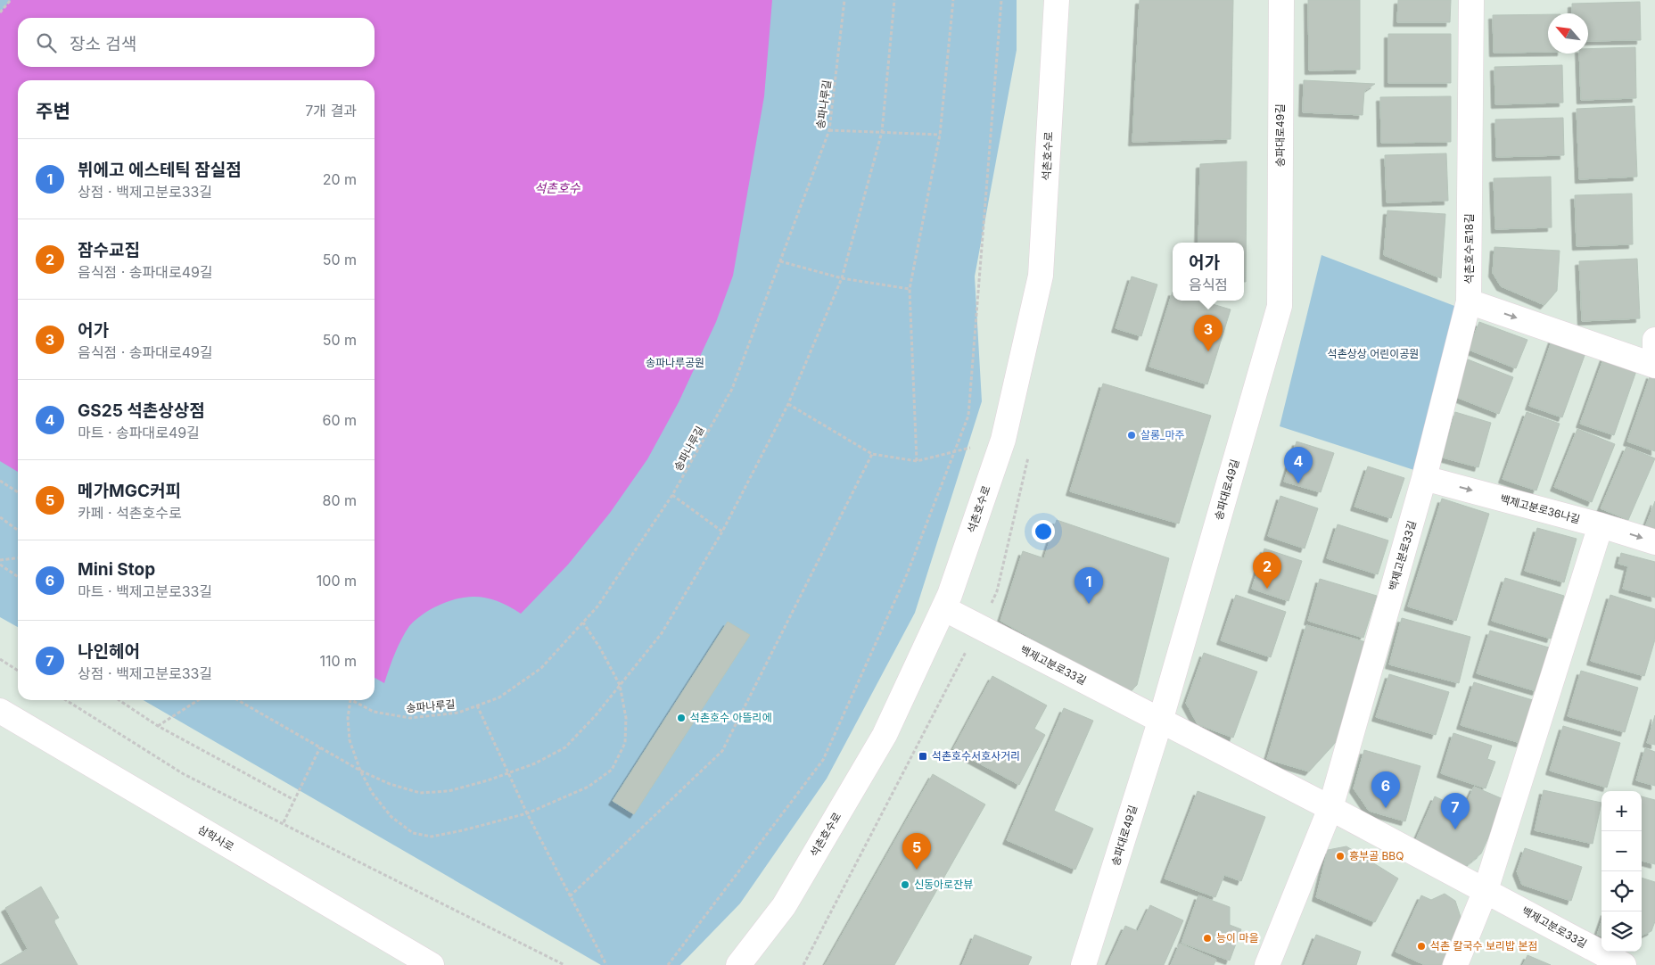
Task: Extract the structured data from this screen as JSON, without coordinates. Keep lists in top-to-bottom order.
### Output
{
  "streets": {
    "street": [
      "송파대로49길",
      "석촌호수로",
      "석촌호수로18길",
      "백제고분로36나길",
      "백제고분로33길",
      "삼학사로"
    ],
    "path": ["송파나루길"]
  },
  "crossings": [
    ["송파대로49길", "백제고분로33길"],
    ["석촌호수로", "백제고분로33길"],
    ["석촌호수로18길", "백제고분로33길"],
    ["백제고분로36나길", "백제고분로33길"]
  ],
  "water": ["석촌호수"],
  "parks": ["석촌상상 어린이공원", "송파나루공원"],
  "places": {
    "other": [
      "살롱_마주",
      "석촌호수 아뜰리에",
      "흥부골 BBQ",
      "신동아로잔뷰",
      "능이 마을",
      "석촌 칼국수 보리밥 본점"
    ],
    "transit": ["석촌호수서호사거리"]
  },
  "north": "top left",
  "page": {
    "search": "장소 검색",
    "heading": ["주변", "7개 결과"],
    "list": [
      {
        "mark": "1",
        "name": "뷔에고 에스테틱 잠실점",
        "note": "상점 · 백제고분로33길",
        "value": "20 m"
      },
      {
        "mark": "2",
        "name": "잠수교집",
        "note": "음식점 · 송파대로49길",
        "value": "50 m"
      },
      {
        "mark": "3",
        "name": "어가",
        "note": "음식점 · 송파대로49길",
        "value": "50 m"
      },
      {
        "mark": "4",
        "name": "GS25 석촌상상점",
        "note": "마트 · 송파대로49길",
        "value": "60 m"
      },
      {
        "mark": "5",
        "name": "메가MGC커피",
        "note": "카페 · 석촌호수로",
        "value": "80 m"
      },
      {
        "mark": "6",
        "name": "Mini Stop",
        "note": "마트 · 백제고분로33길",
        "value": "100 m"
      },
      {
        "mark": "7",
        "name": "나인헤어",
        "note": "상점 · 백제고분로33길",
        "value": "110 m"
      }
    ],
    "popup": ["어가", "음식점"],
    "pins": [
      "3",
      "4",
      "2",
      "1",
      "6",
      "7",
      "5"
    ],
    "map_buttons": ["+", "−"]
  }
}
